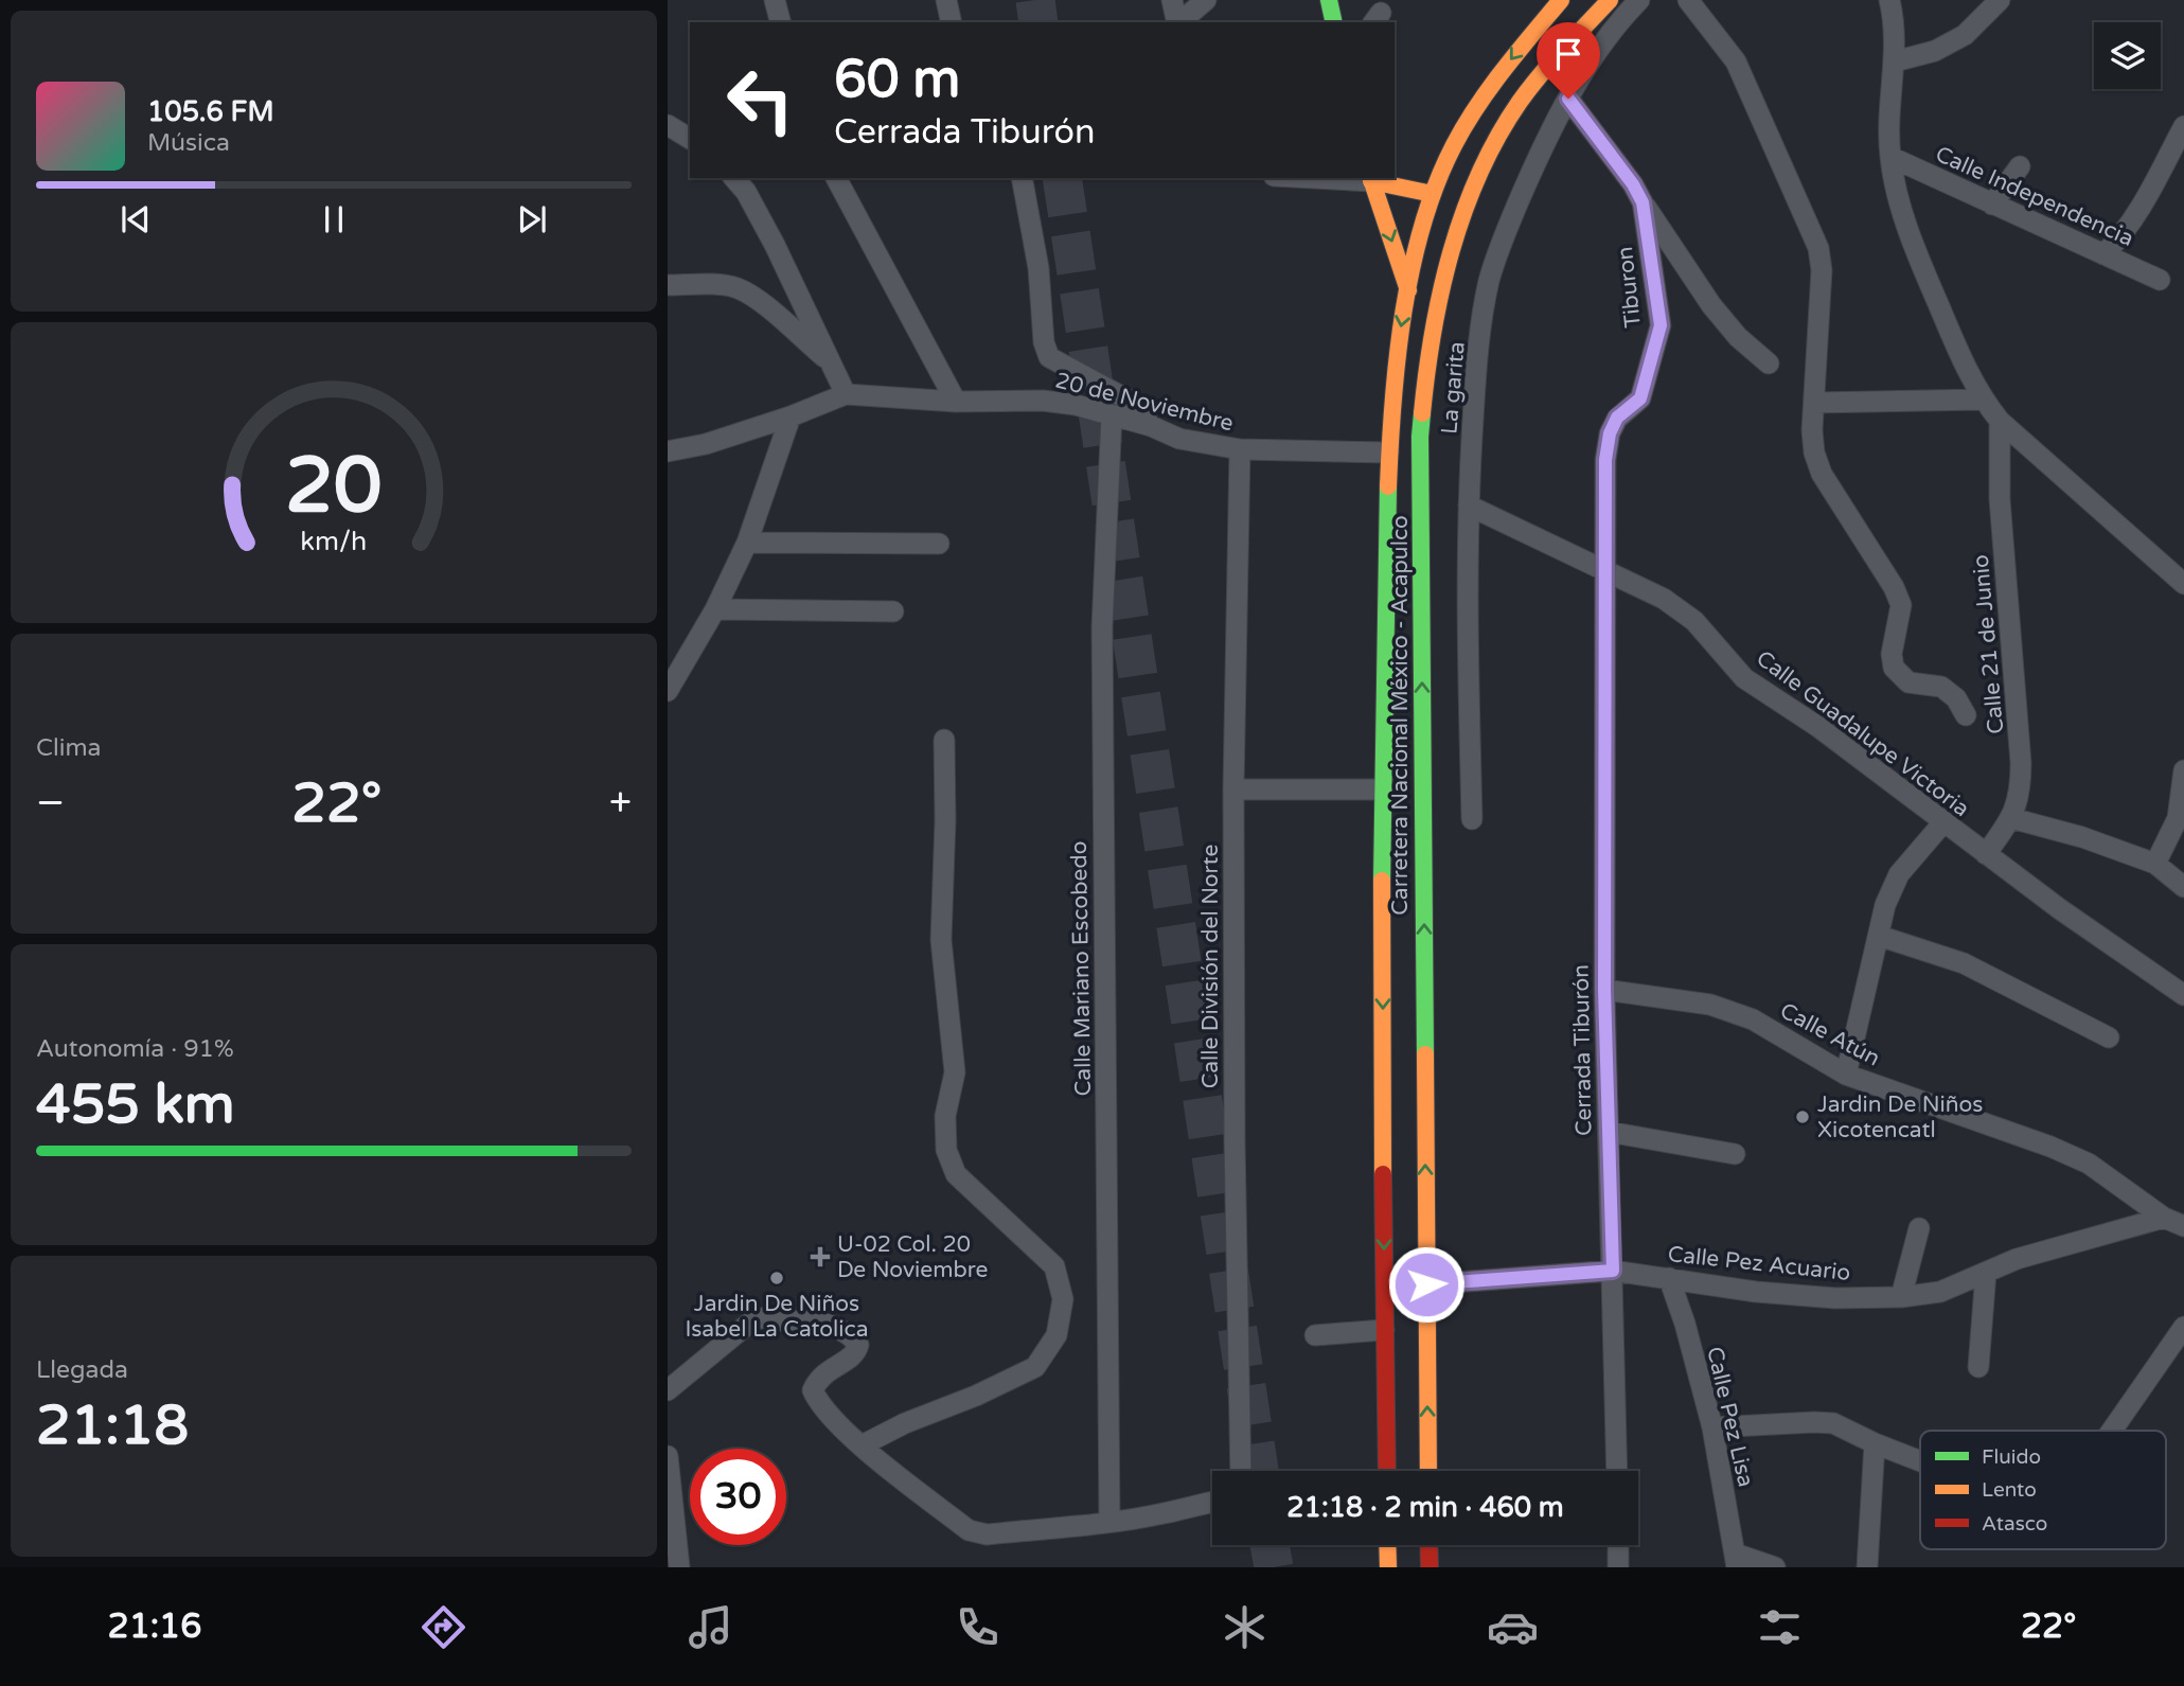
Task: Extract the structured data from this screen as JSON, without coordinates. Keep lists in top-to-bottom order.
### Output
{
  "streets": {
    "main road": ["Carretera Nacional México - Acapulco"],
    "street": [
      "Calle Independencia",
      "Tiburon",
      "La garita",
      "20 de Noviembre",
      "Calle 21 de Junio",
      "Calle Guadalupe Victoria",
      "Calle División del Norte",
      "Calle Mariano Escobedo",
      "Calle Atún",
      "Cerrada Tiburón",
      "Calle Pez Acuario",
      "Calle Pez Lisa"
    ]
  },
  "crossings": [
    ["Tiburon", "La garita"],
    ["Tiburon", "Calle Guadalupe Victoria"],
    ["Tiburon", "Cerrada Tiburón"],
    ["La garita", "Calle Guadalupe Victoria"],
    ["20 de Noviembre", "Carretera Nacional México - Acapulco"],
    ["20 de Noviembre", "Calle División del Norte"],
    ["20 de Noviembre", "Calle Mariano Escobedo"],
    ["Calle 21 de Junio", "Calle Guadalupe Victoria"],
    ["Carretera Nacional México - Acapulco", "Calle Pez Acuario"],
    ["Calle Guadalupe Victoria", "Cerrada Tiburón"],
    ["Calle Atún", "Cerrada Tiburón"],
    ["Calle Atún", "Calle Pez Acuario"],
    ["Cerrada Tiburón", "Calle Pez Acuario"],
    ["Calle Pez Acuario", "Calle Pez Lisa"]
  ],
  "places": {
    "other": ["Jardin De Niños Xicotencatl", "Jardin De Niños Isabel La Catolica"],
    "health": ["U-02 Col. 20 De Noviembre"]
  },
  "legend": ["Fluido", "Lento", "Atasco"],
  "page": {
    "turn": ["60 m", "Cerrada Tiburón"],
    "song": ["105.6 FM", "Música"],
    "tile": [
      "Clima",
      ["Autonomía · 91%", "455 km"],
      ["Llegada", "21:18"]
    ],
    "heat": ["−", "22°", "+"],
    "limit": "30",
    "trip": "21:18 · 2 min · 460 m",
    "tabs": ["21:16", "22°"],
    "gauge": ["20", "km/h"]
  }
}
